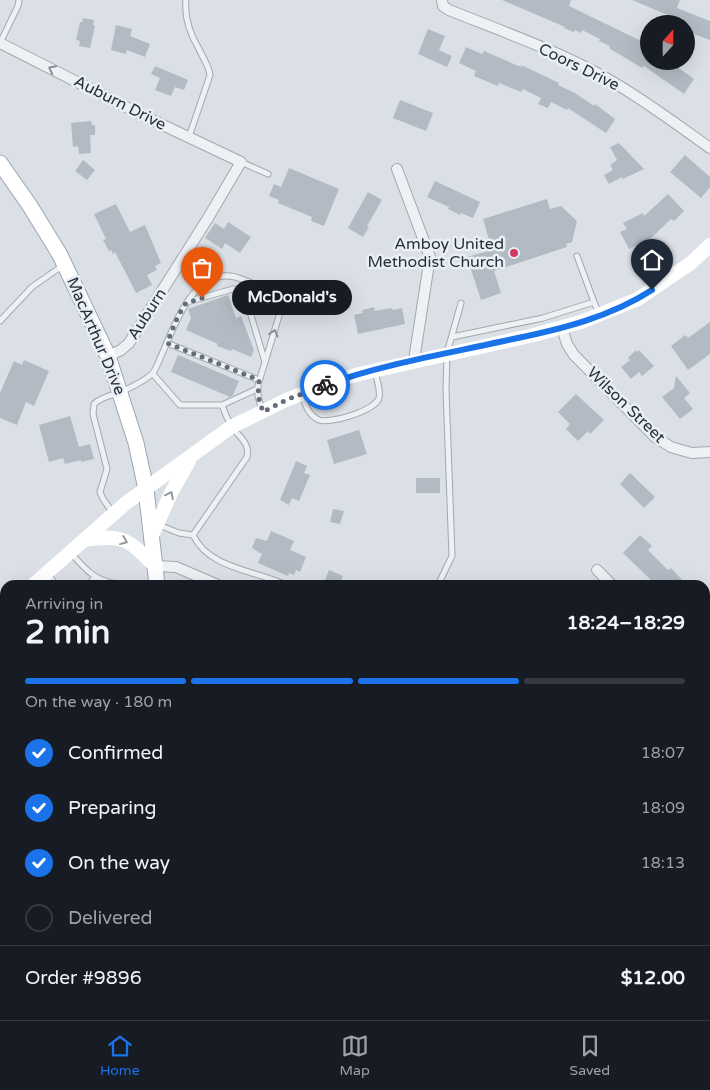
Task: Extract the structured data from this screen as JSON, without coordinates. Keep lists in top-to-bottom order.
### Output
{
  "streets": {
    "main road": ["MacArthur Drive"],
    "street": [
      "Coors Drive",
      "Auburn Drive",
      "Auburn",
      "Wilson Street"
    ]
  },
  "crossings": [
    ["Auburn Drive", "Auburn"],
    ["Auburn", "MacArthur Drive"]
  ],
  "one_way": ["Auburn Drive"],
  "places": ["Amboy United Methodist Church", "McDonald's"],
  "north": "top",
  "page": {
    "bubble": "McDonald's",
    "heading": ["2 min", "Arriving in", "18:24–18:29"],
    "panel": ["Order #9896", "$12.00"],
    "bar": "On the way · 180 m",
    "list": [
      ["Confirmed", "18:07"],
      ["Preparing", "18:09"],
      ["On the way", "18:13"],
      "Delivered"
    ],
    "tabs": ["Home", "Map", "Saved"]
  }
}
